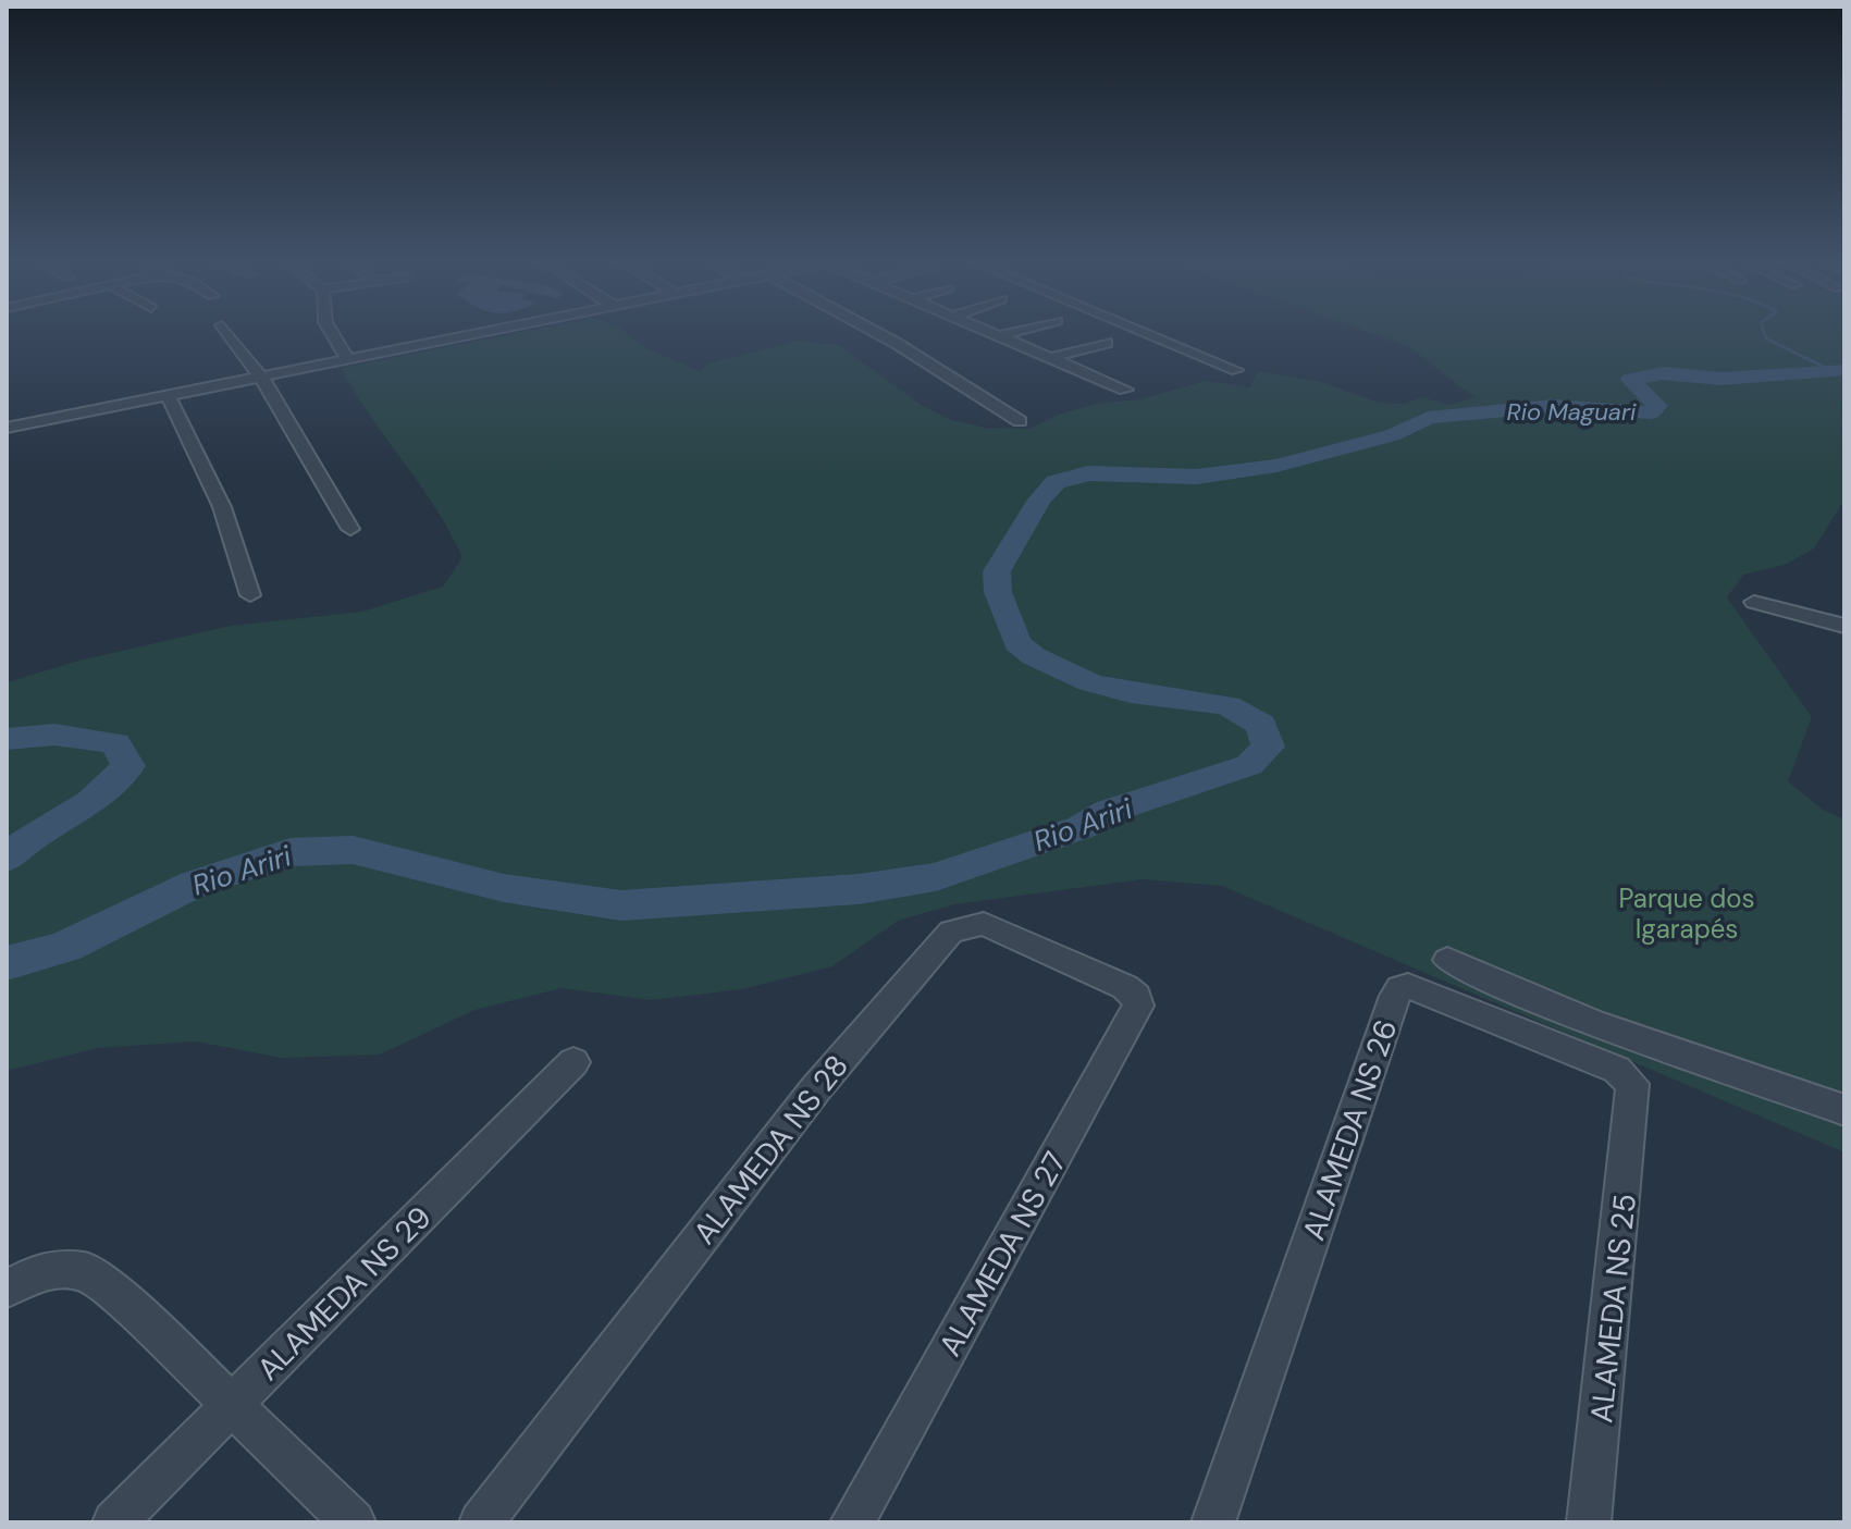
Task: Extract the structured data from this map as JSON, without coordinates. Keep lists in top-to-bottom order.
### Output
{
  "streets": {
    "street": [
      "ALAMEDA NS 26",
      "ALAMEDA NS 28",
      "ALAMEDA NS 27",
      "ALAMEDA NS 29",
      "ALAMEDA NS 25"
    ]
  },
  "crossings": [
    ["ALAMEDA NS 26", "ALAMEDA NS 25"],
    ["ALAMEDA NS 28", "ALAMEDA NS 27"]
  ],
  "water": ["Rio Maguari", "Rio Ariri"],
  "parks": ["Parque dos Igarapés"]
}
